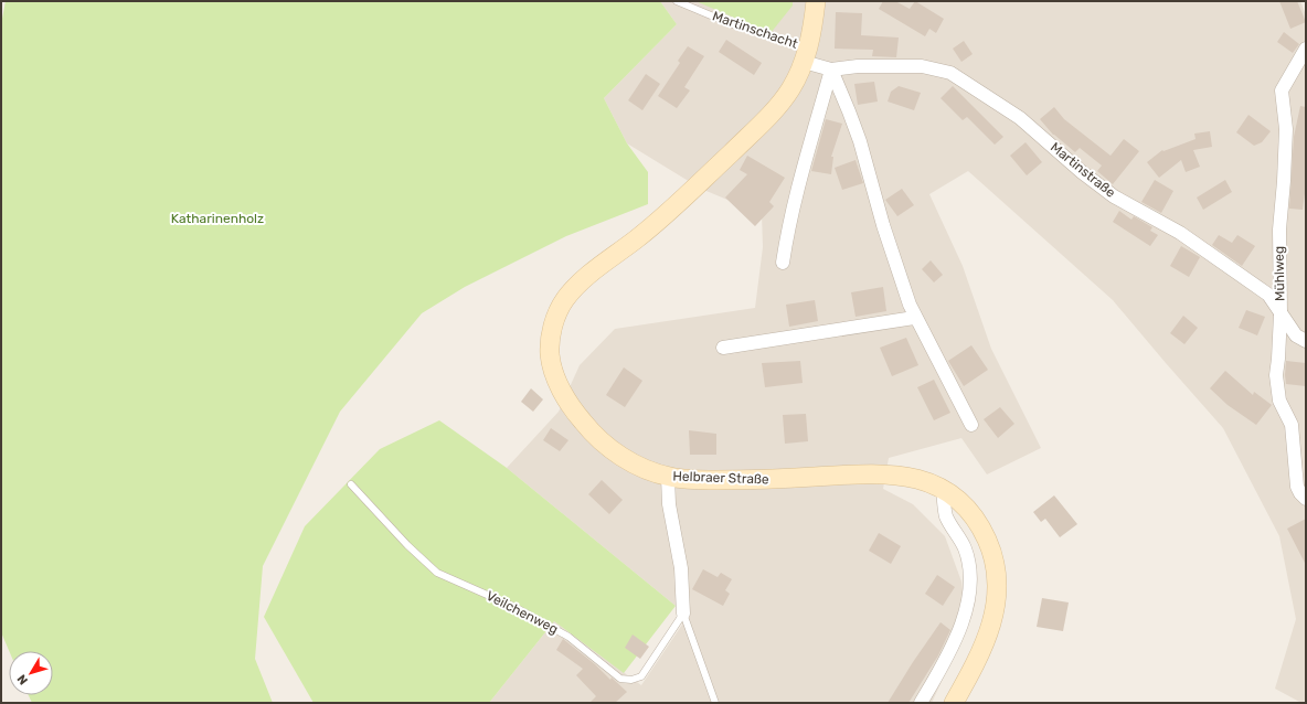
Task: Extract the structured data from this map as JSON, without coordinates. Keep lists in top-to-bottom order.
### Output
{
  "streets": {
    "main road": ["Helbraer Straße"],
    "street": ["Martinstraße", "Mühlweg"],
    "lane": ["Martinschacht", "Veilchenweg"]
  },
  "crossings": [
    ["Martinschacht", "Martinstraße"],
    ["Martinschacht", "Helbraer Straße"],
    ["Martinstraße", "Mühlweg"],
    ["Martinstraße", "Helbraer Straße"]
  ],
  "parks": ["Katharinenholz"],
  "north": "bottom left"
}
